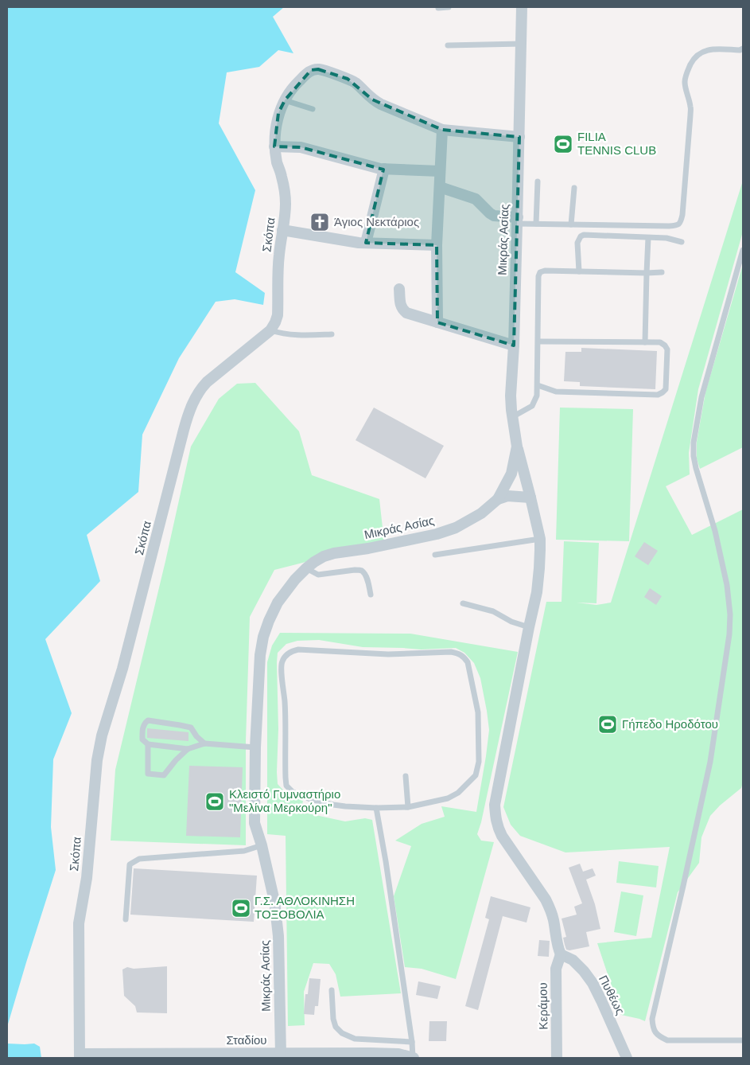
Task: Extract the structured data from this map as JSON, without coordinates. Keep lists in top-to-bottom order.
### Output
{
  "streets": {
    "street": [
      "Σκόπα",
      "Μικράς Ασίας",
      "Πυθέως",
      "Κεράμου",
      "Σταδίου"
    ]
  },
  "crossings": [
    ["Σκόπα", "Σταδίου"],
    ["Μικράς Ασίας", "Σταδίου"],
    ["Πυθέως", "Κεράμου"]
  ],
  "places": {
    "sports": [
      "FILIA TENNIS CLUB",
      "Γήπεδο Ηροδότου",
      "Κλειστό Γυμναστήριο \"Μελίνα Μερκούρη\"",
      "Γ.Σ. ΑΘΛΟΚΙΝΗΣΗ ΤΟΞΟΒΟΛΙΑ"
    ],
    "church": ["Άγιος Νεκτάριος"]
  }
}
